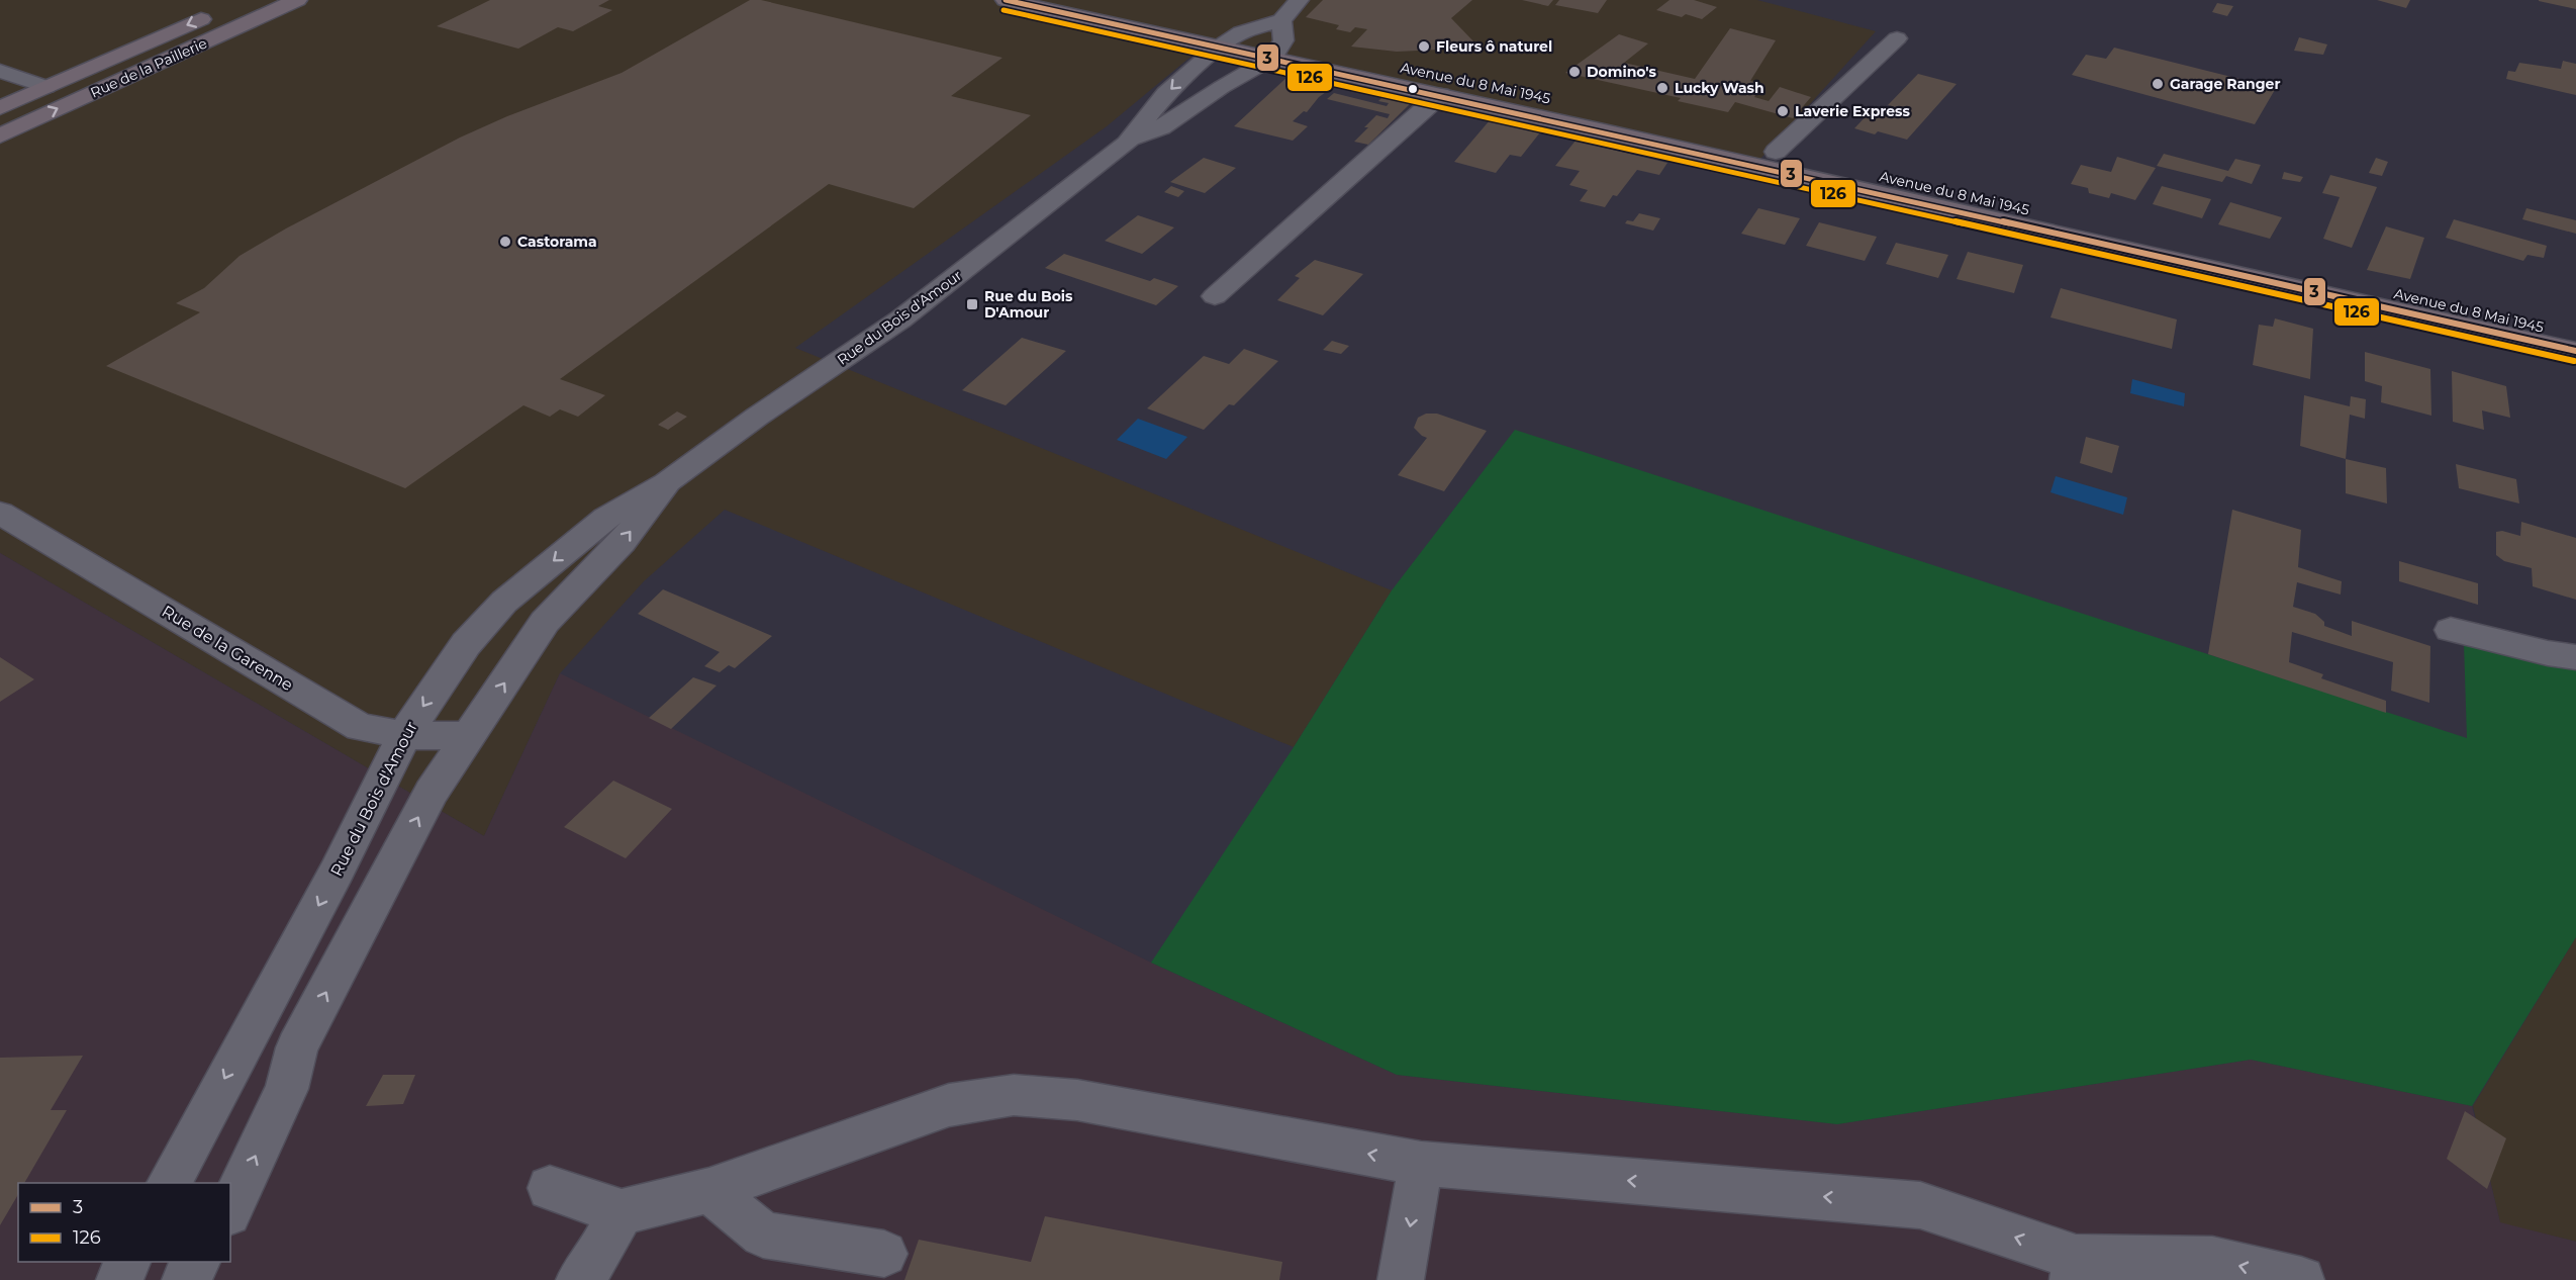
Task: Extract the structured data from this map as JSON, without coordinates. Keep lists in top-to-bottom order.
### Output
{
  "streets": {
    "main road": ["Rue de la Paillerie", "Avenue du 8 Mai 1945"],
    "street": ["Rue du Bois d'Amour", "Rue de la Garenne"]
  },
  "crossings": [
    ["Avenue du 8 Mai 1945", "Rue du Bois d'Amour"],
    ["Rue du Bois d'Amour", "Rue de la Garenne"]
  ],
  "places": {
    "other": [
      "Fleurs ô naturel",
      "Domino's",
      "Garage Ranger",
      "Lucky Wash",
      "Laverie Express",
      "Castorama"
    ],
    "transit": ["Rue du Bois D'Amour"]
  },
  "lines": ["transit line 3", "transit line 126"],
  "legend": ["3", "126"]
}
